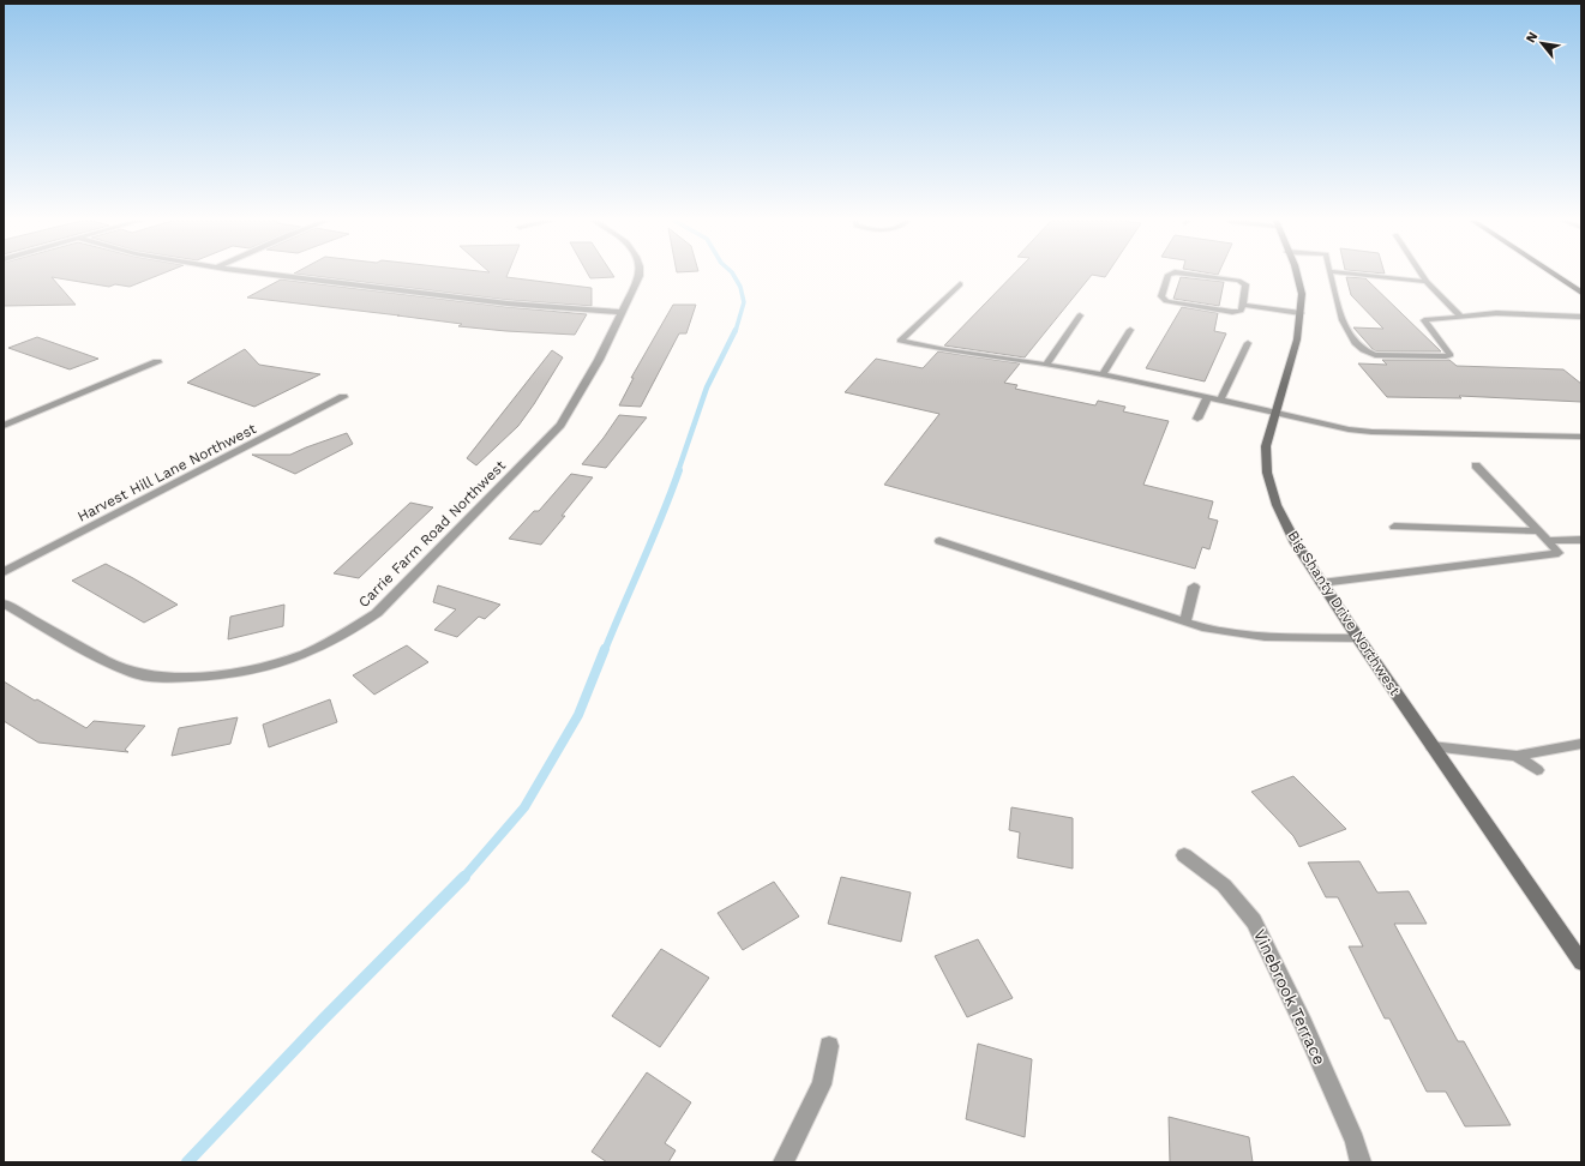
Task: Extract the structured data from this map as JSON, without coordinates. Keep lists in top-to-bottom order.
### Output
{
  "streets": {
    "street": [
      "Harvest Hill Lane Northwest",
      "Carrie Farm Road Northwest",
      "Big Shanty Drive Northwest",
      "Vinebrook Terrace"
    ]
  },
  "north": "top left"
}
